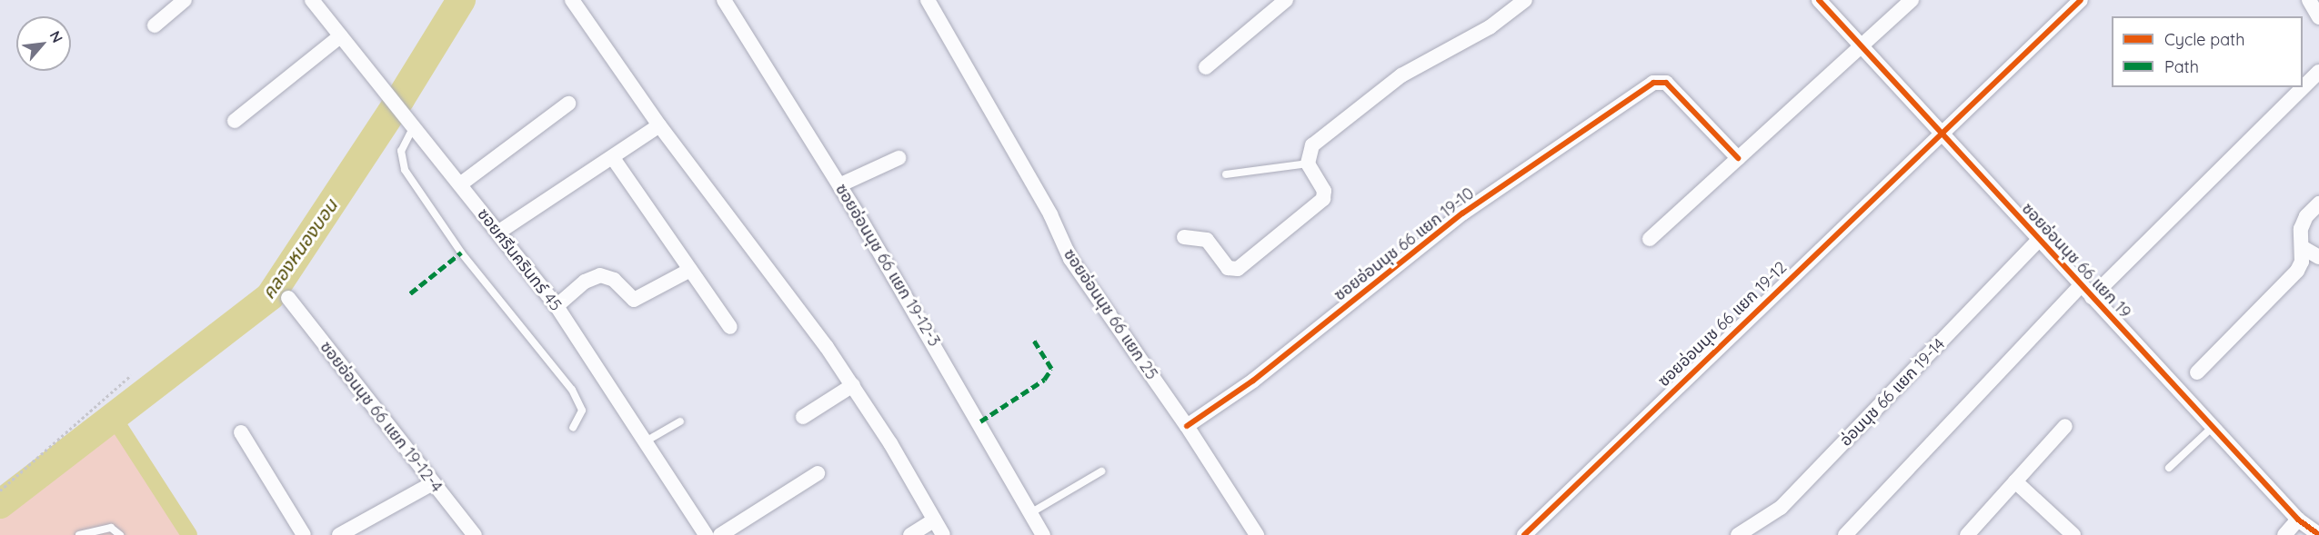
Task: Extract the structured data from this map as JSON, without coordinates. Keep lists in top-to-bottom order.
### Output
{
  "streets": {
    "street": [
      "ซอยอ่อนนุช 66 แยก 19-10",
      "ซอยศรีนครินทร์ 45",
      "ซอยอ่อนนุช 66 แยก 19",
      "ซอยอ่อนนุช 66 แยก 19-12-3",
      "ซอยอ่อนนุช 66 แยก 25",
      "ซอยอ่อนนุช 66 แยก 19-12",
      "อ่อนนุช 66 แยก 19-14",
      "ซอยอ่อนนุช 66 แยก 19-12-4"
    ]
  },
  "crossings": [
    ["ซอยอ่อนนุช 66 แยก 19-10", "ซอยอ่อนนุช 66 แยก 25"],
    ["ซอยอ่อนนุช 66 แยก 19", "ซอยอ่อนนุช 66 แยก 19-12"],
    ["ซอยอ่อนนุช 66 แยก 19", "อ่อนนุช 66 แยก 19-14"]
  ],
  "water": ["คลองหนองบอน"],
  "legend": ["Cycle path", "Path"],
  "north": "top right"
}
